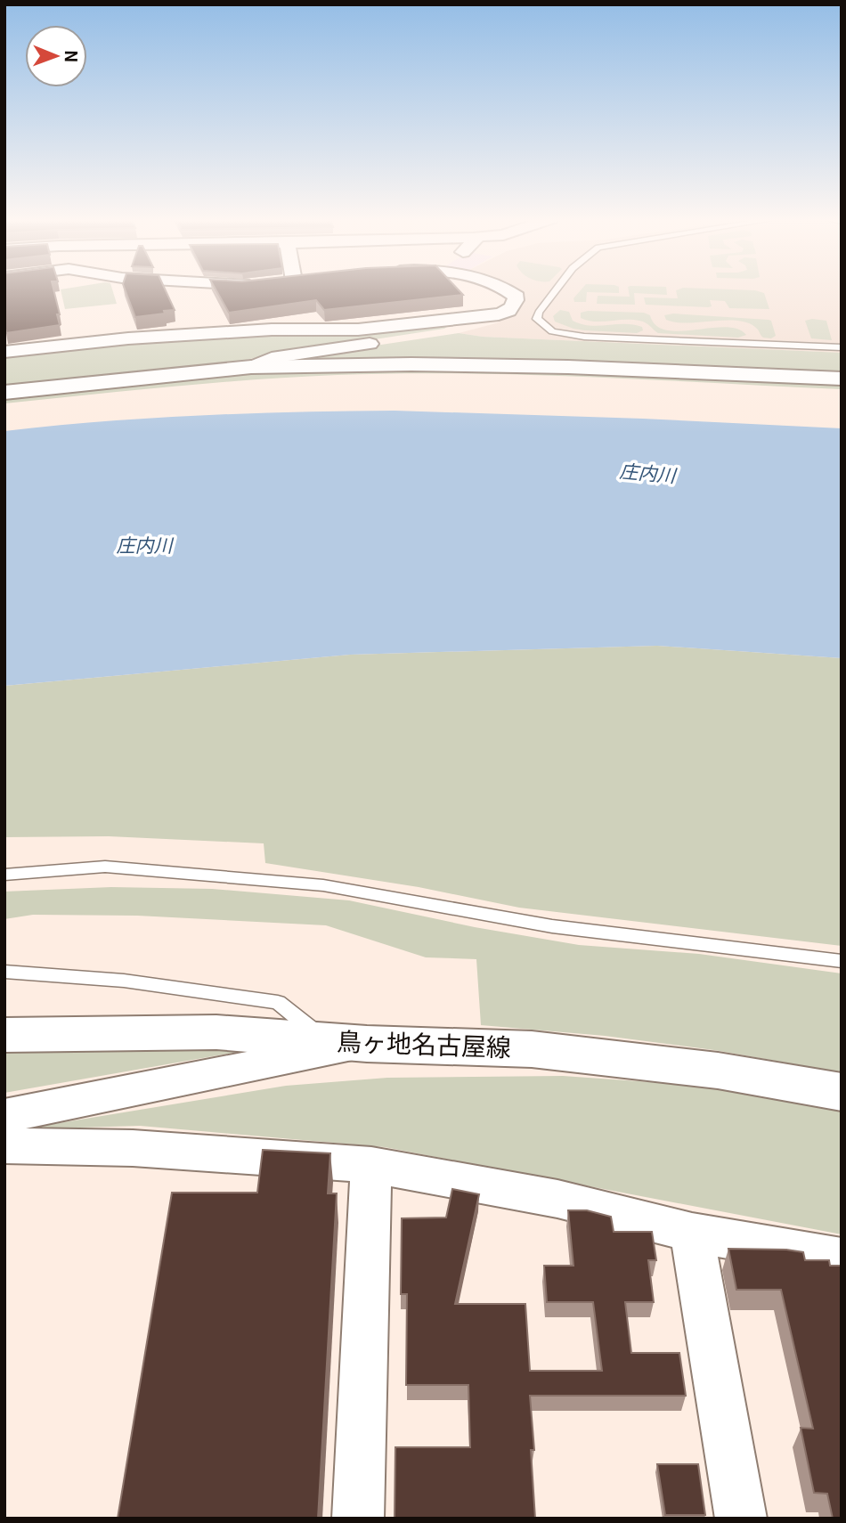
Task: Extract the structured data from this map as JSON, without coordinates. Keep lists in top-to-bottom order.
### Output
{
  "streets": {
    "street": ["鳥ヶ地名古屋線"]
  },
  "water": ["庄内川"],
  "north": "right"
}
